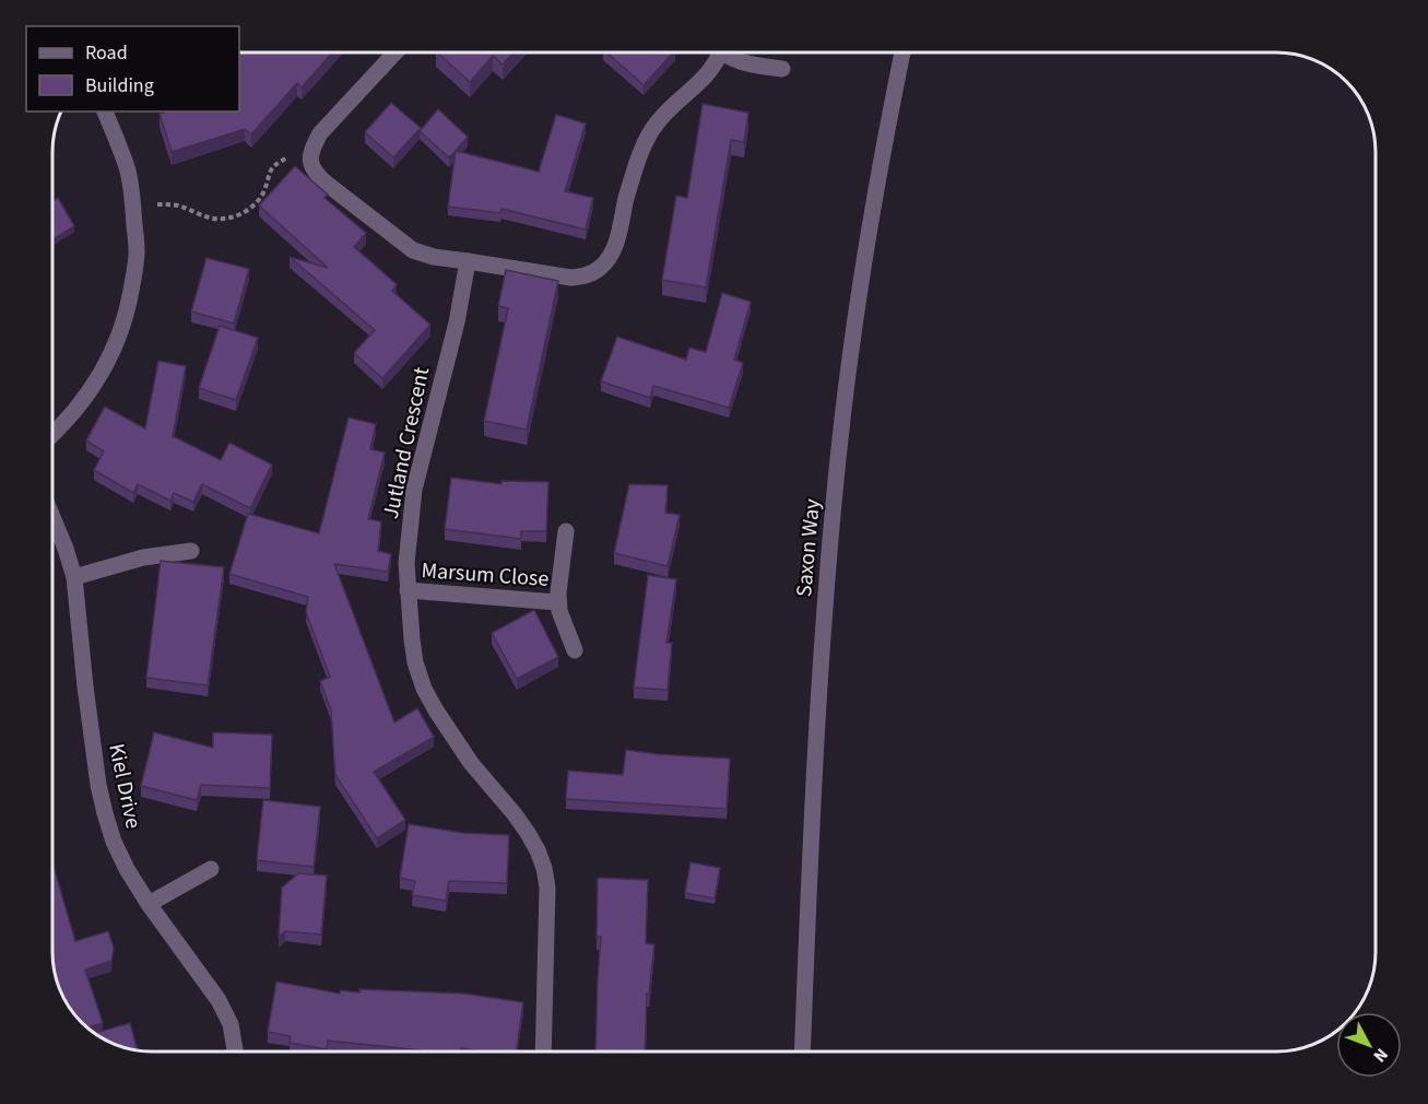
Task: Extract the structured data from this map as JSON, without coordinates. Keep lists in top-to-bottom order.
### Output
{
  "streets": {
    "street": [
      "Jutland Crescent",
      "Saxon Way",
      "Marsum Close",
      "Kiel Drive"
    ]
  },
  "crossings": [
    ["Jutland Crescent", "Marsum Close"]
  ],
  "legend": ["Road", "Building"],
  "north": "bottom right"
}
